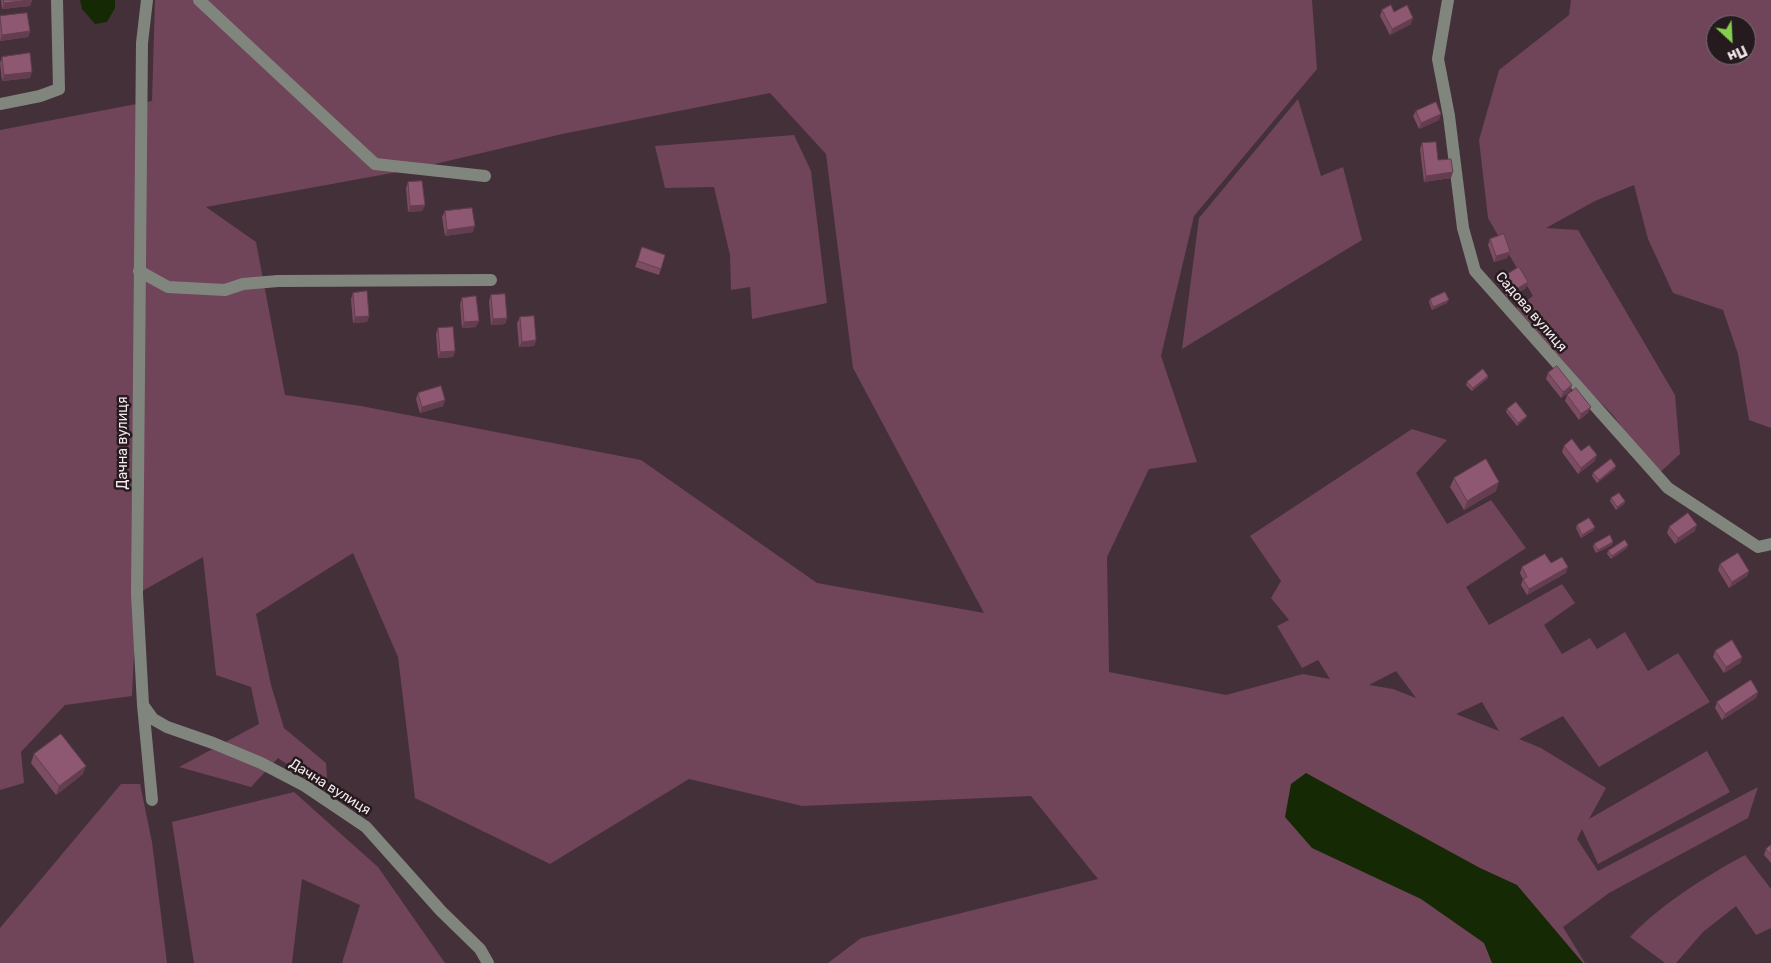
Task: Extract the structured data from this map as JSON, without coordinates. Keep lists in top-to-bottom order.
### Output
{
  "streets": {
    "street": ["Садова вулиця", "Дачна вулиця"]
  },
  "north": "bottom right"
}
